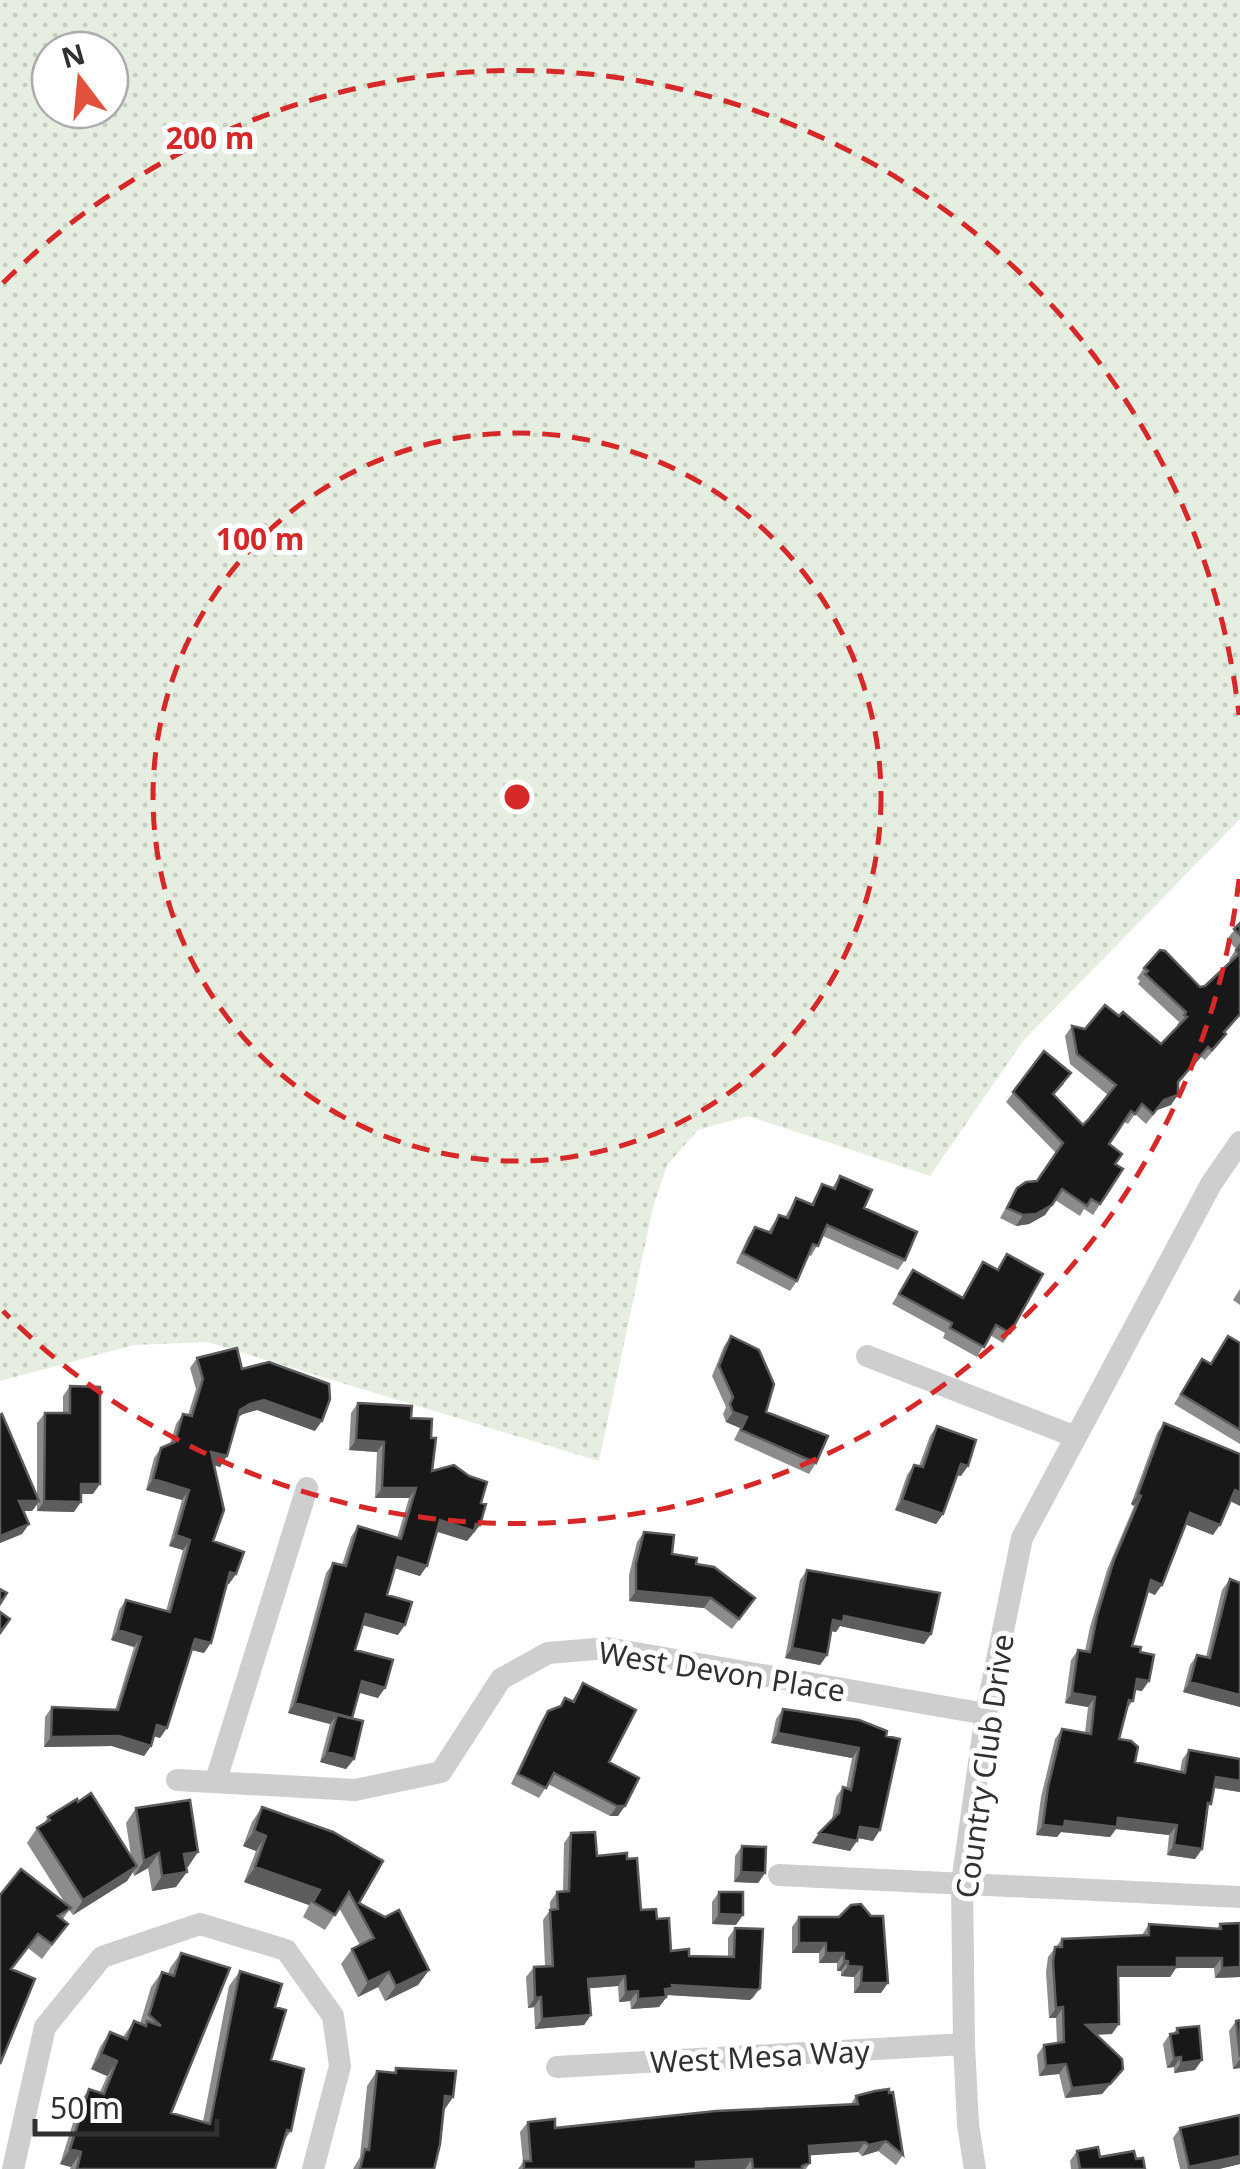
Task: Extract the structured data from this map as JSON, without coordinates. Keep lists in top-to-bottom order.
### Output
{
  "streets": {
    "street": ["West Devon Place", "Country Club Drive", "West Mesa Way"]
  },
  "crossings": [
    ["West Devon Place", "Country Club Drive"],
    ["Country Club Drive", "West Mesa Way"]
  ],
  "scale_bar": "50 m",
  "north": "top",
  "rings": ["200 m", "100 m"]
}
